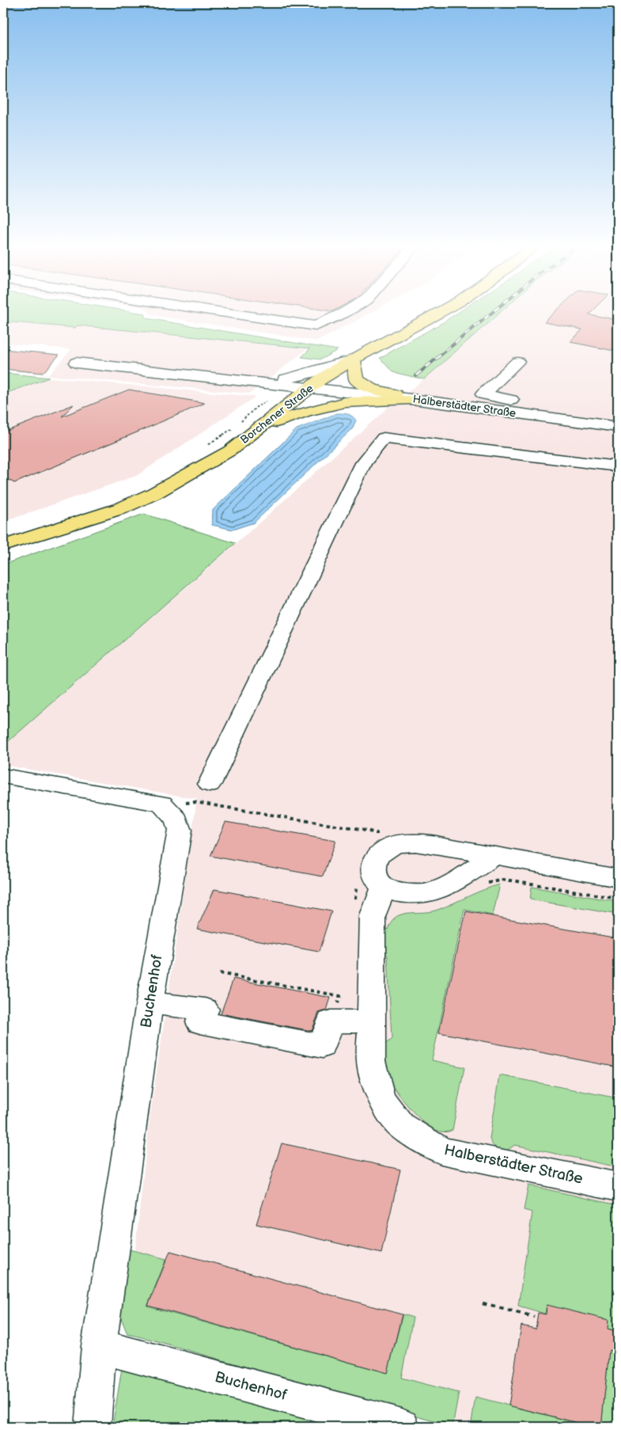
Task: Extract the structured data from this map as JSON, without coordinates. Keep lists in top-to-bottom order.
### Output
{
  "streets": {
    "main road": ["Borchener Straße"],
    "street": ["Halberstädter Straße", "Buchenhof"]
  },
  "crossings": [
    ["Halberstädter Straße", "Borchener Straße"]
  ]
}
